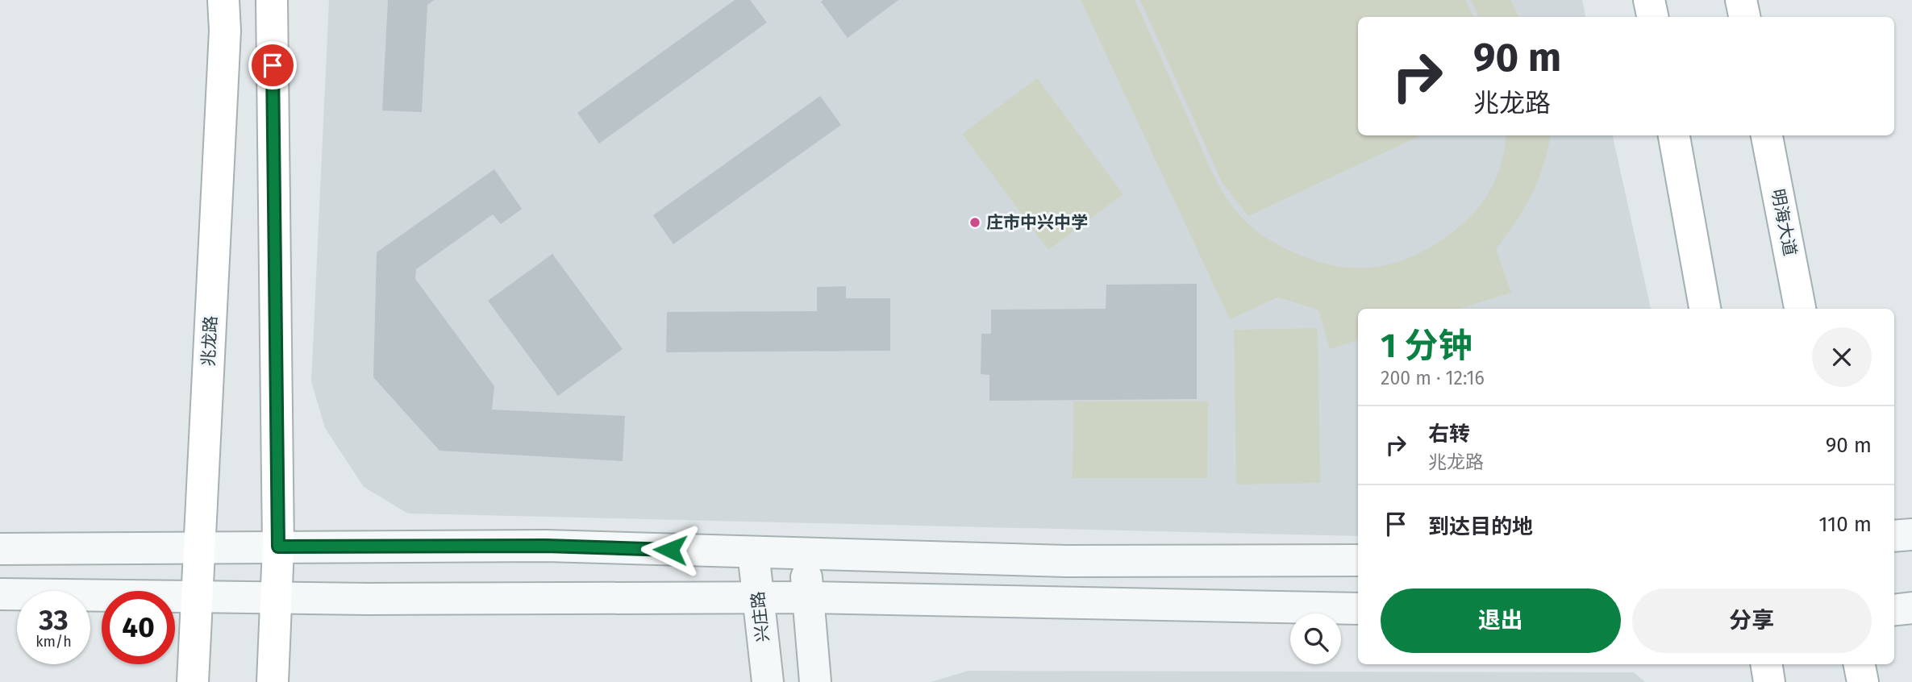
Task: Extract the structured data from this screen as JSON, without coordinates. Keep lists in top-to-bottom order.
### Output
{
  "streets": {
    "main road": ["明海大道", "兆龙路"],
    "street": ["兴庄路"]
  },
  "places": ["庄市中兴中学"],
  "page": {
    "turn": ["90 m", "兆龙路"],
    "heading": ["1 分钟", "200 m · 12:16"],
    "list": [
      {
        "name": "右转",
        "note": "兆龙路",
        "value": "90 m"
      },
      {
        "name": "到达目的地",
        "value": "110 m"
      }
    ],
    "buttons": ["退出", "分享"],
    "speed": "33 km/h",
    "limit": "40"
  }
}
